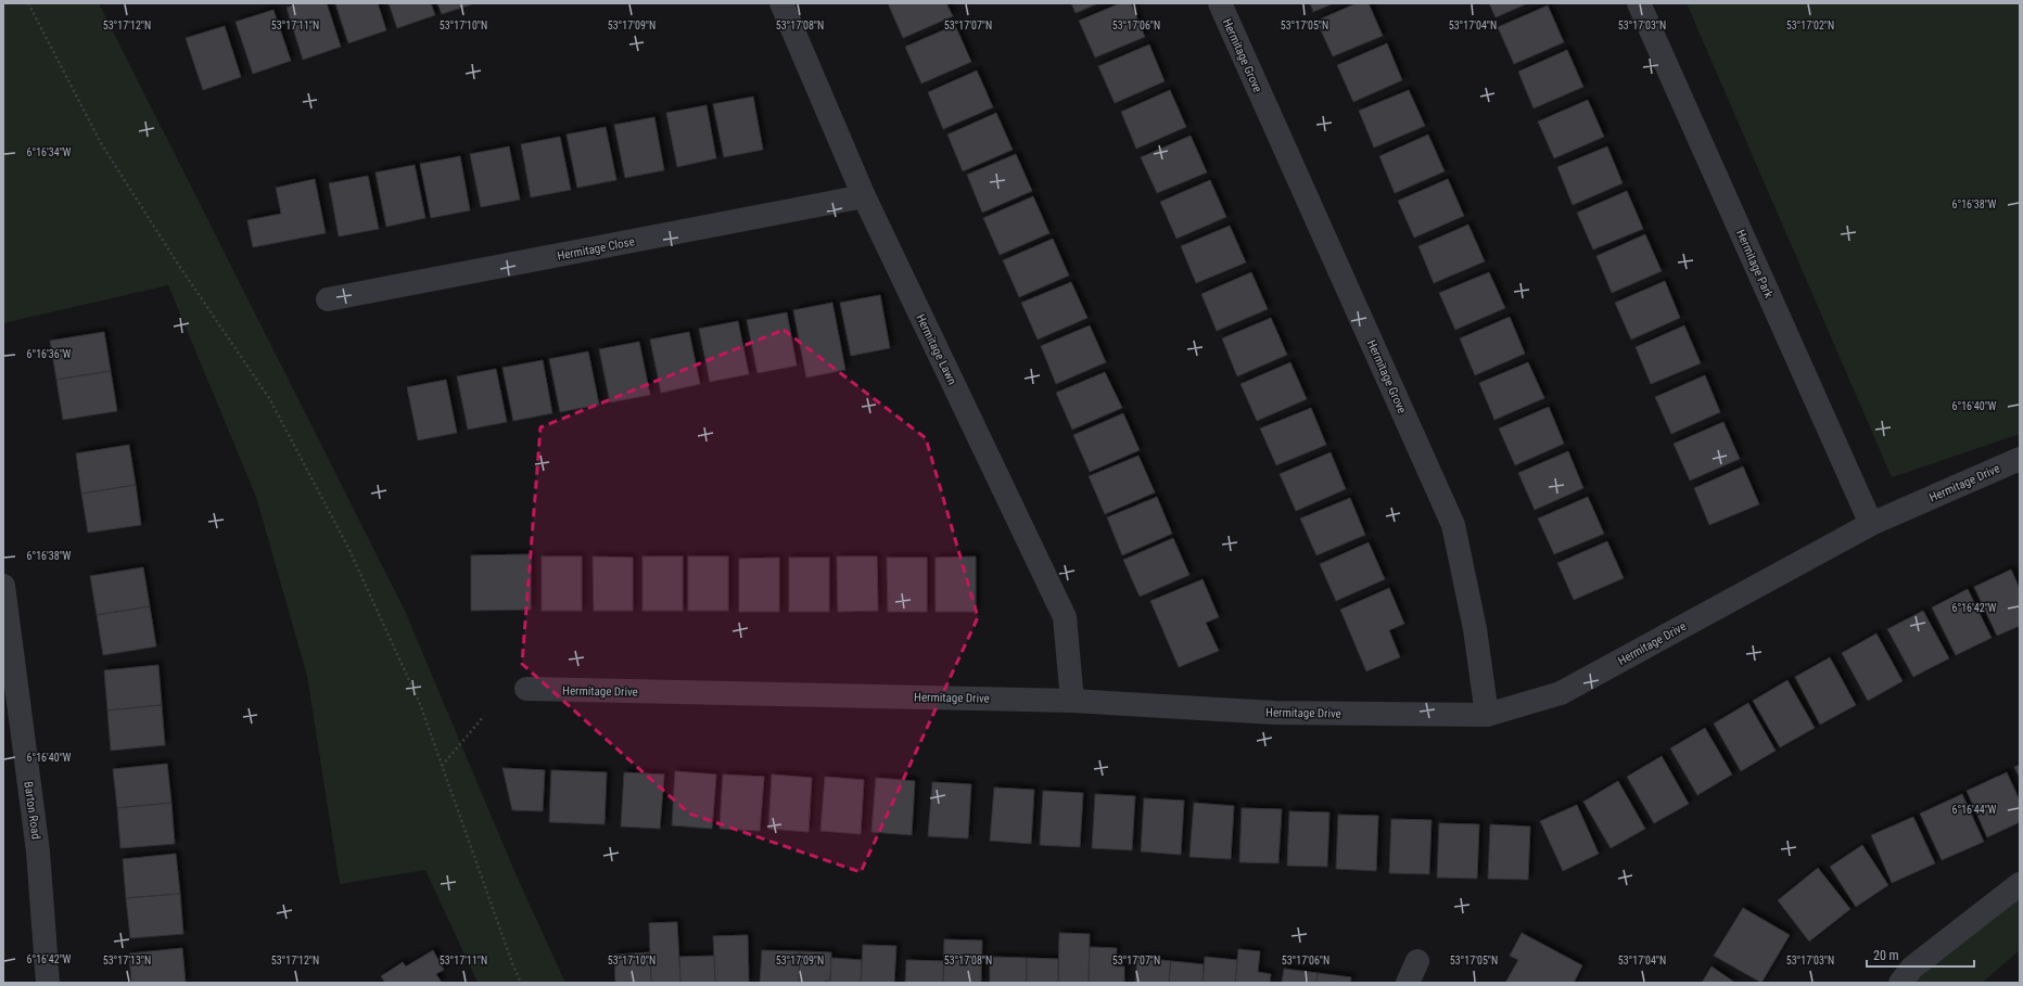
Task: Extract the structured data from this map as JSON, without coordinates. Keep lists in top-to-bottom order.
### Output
{
  "streets": {
    "street": [
      "Hermitage Grove",
      "Hermitage Close",
      "Hermitage Park",
      "Hermitage Lawn",
      "Hermitage Drive",
      "Barton Road"
    ]
  },
  "crossings": [
    ["Hermitage Grove", "Hermitage Drive"],
    ["Hermitage Close", "Hermitage Lawn"],
    ["Hermitage Park", "Hermitage Drive"],
    ["Hermitage Lawn", "Hermitage Drive"]
  ],
  "scale_bar": "20 m",
  "coordinates": [
    "53°17'12\"N",
    "53°17'11\"N",
    "53°17'10\"N",
    "53°17'09\"N",
    "53°17'08\"N",
    "53°17'07\"N",
    "53°17'06\"N",
    "53°17'05\"N",
    "53°17'04\"N",
    "53°17'03\"N",
    "53°17'02\"N",
    "6°16'34\"W",
    "6°16'38\"W",
    "6°16'36\"W",
    "6°16'40\"W",
    "6°16'42\"W",
    "6°16'44\"W",
    "53°17'13\"N"
  ]
}
